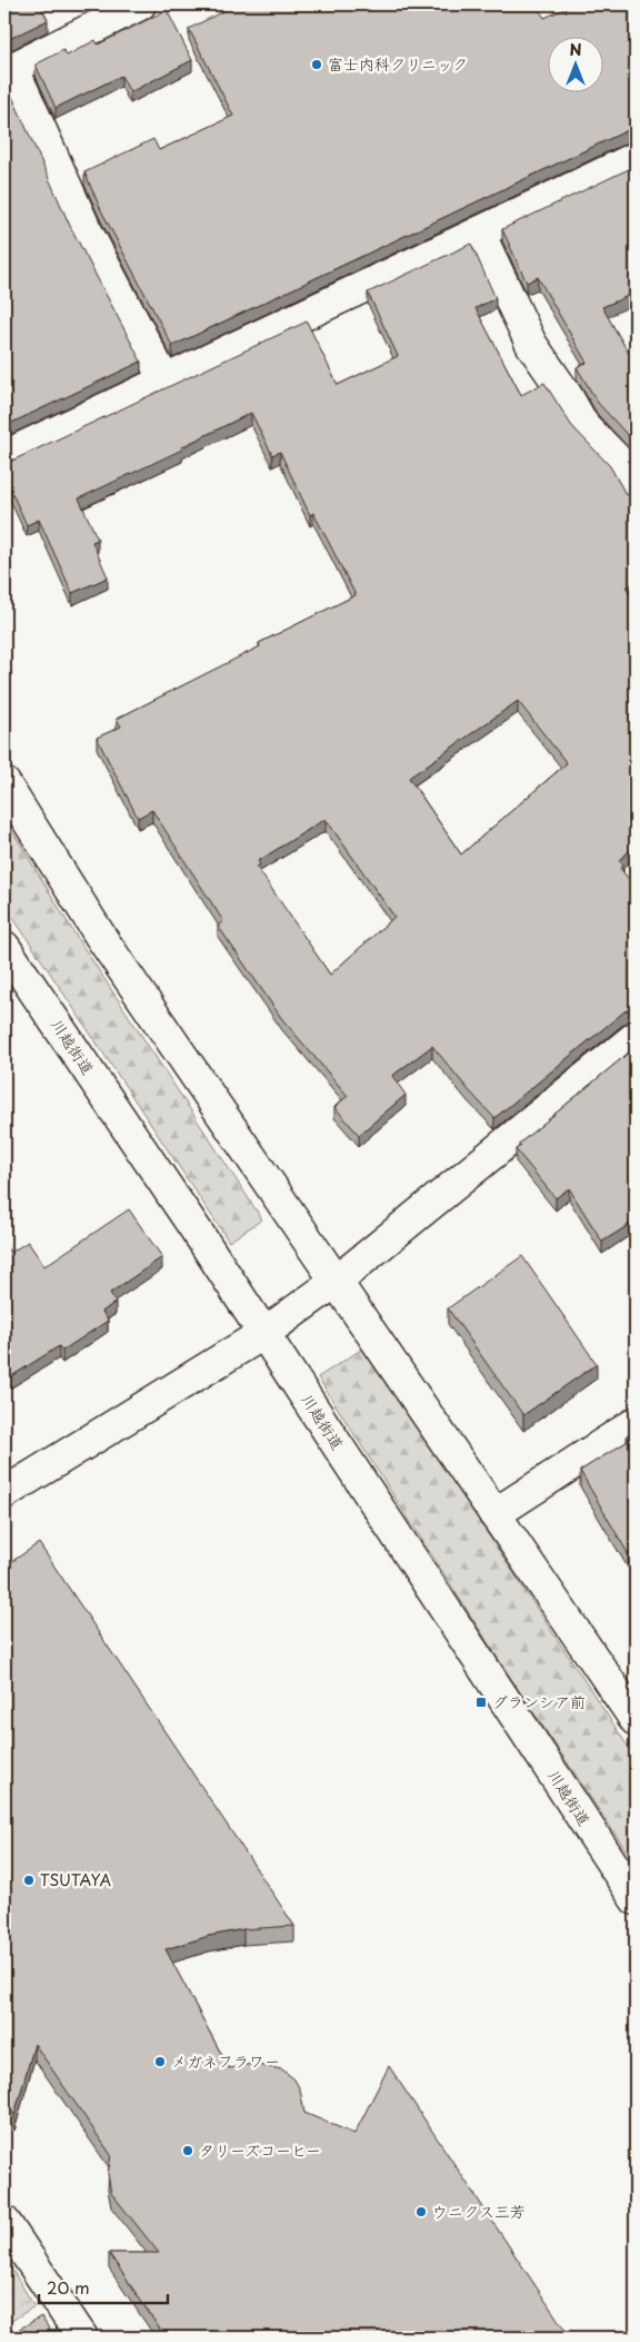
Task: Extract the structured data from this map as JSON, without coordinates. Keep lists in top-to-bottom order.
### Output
{
  "streets": {
    "main road": ["川越街道"]
  },
  "places": {
    "other": [
      "富士内科クリニック",
      "TSUTAYA",
      "メガネフラワー",
      "タリーズコーヒー",
      "ウニクス三芳"
    ],
    "transit": ["グランシア前"]
  },
  "scale_bar": "20 m",
  "north": "top"
}
